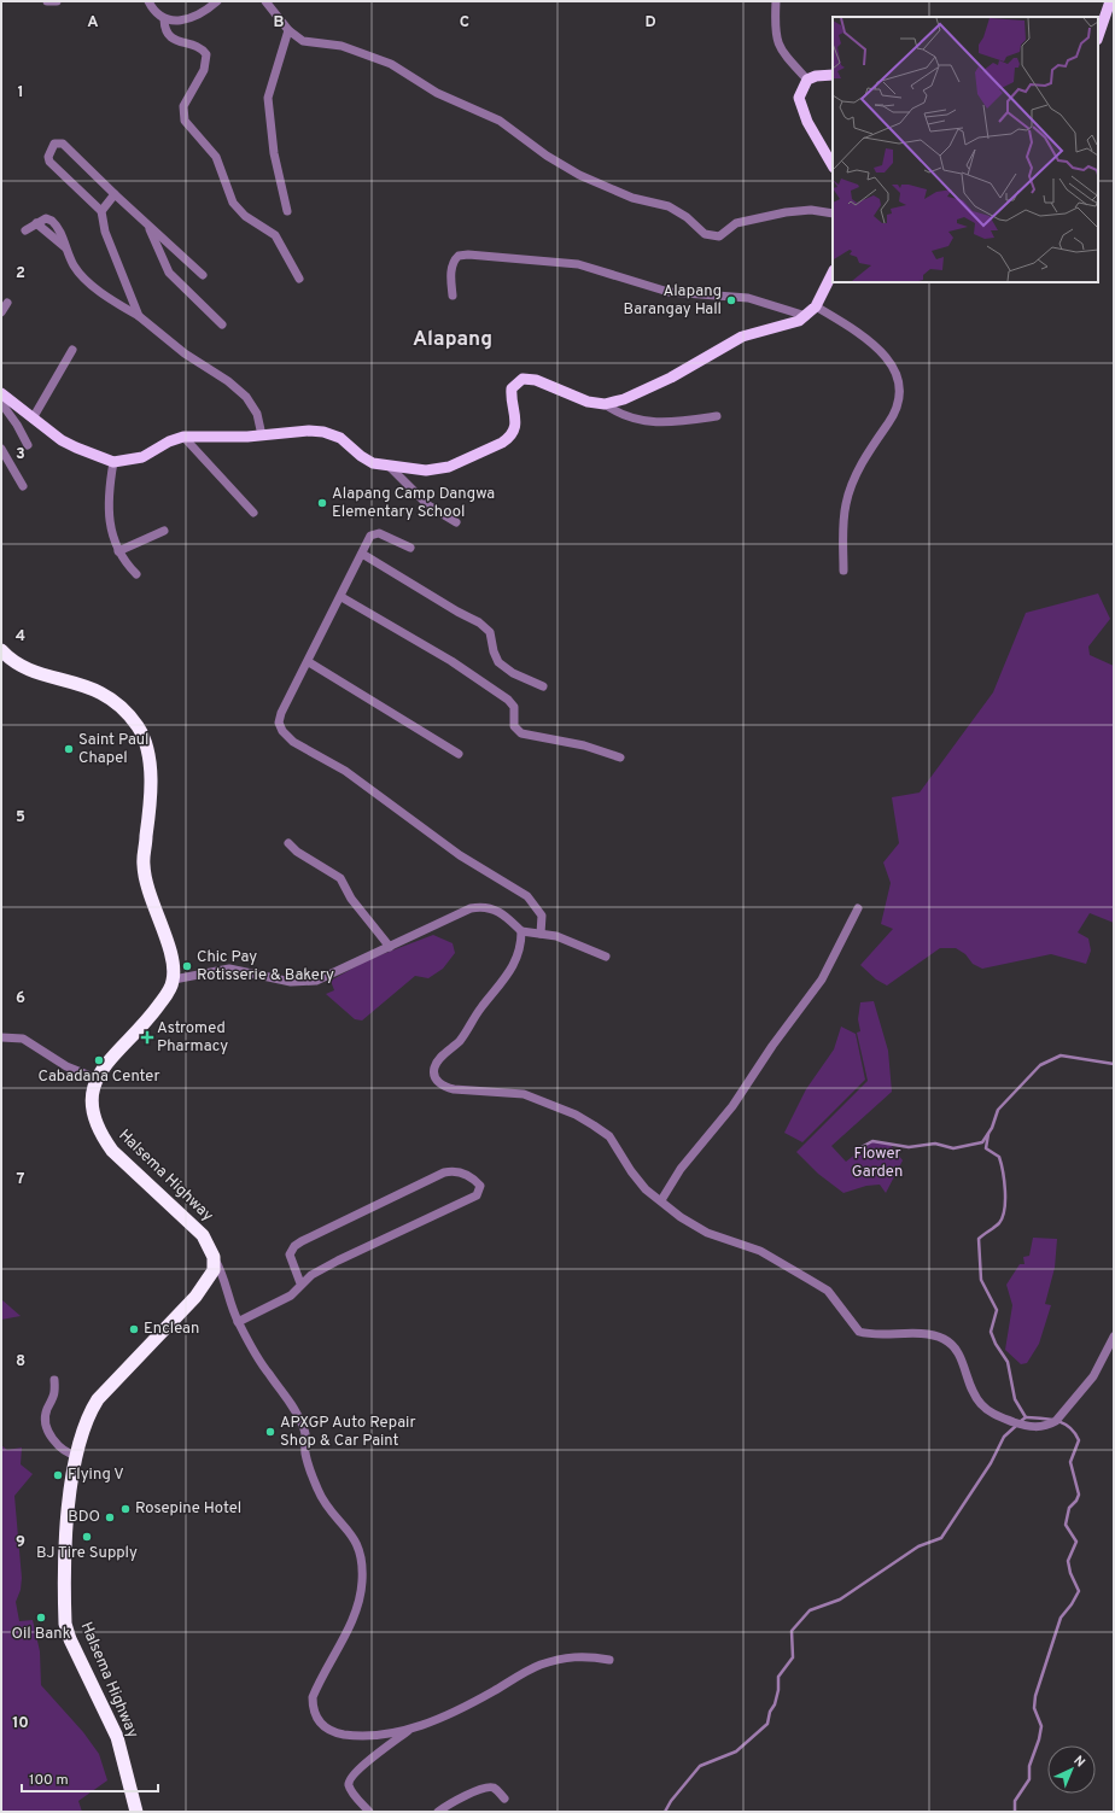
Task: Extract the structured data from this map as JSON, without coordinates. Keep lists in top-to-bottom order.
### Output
{
  "streets": {
    "highway": ["Halsema Highway"]
  },
  "districts": ["Alapang"],
  "parks": ["Flower Garden"],
  "places": {
    "other": [
      "Alapang Barangay Hall",
      "Alapang Camp Dangwa Elementary School",
      "Saint Paul Chapel",
      "Chic Pay Rotisserie & Bakery",
      "Cabadana Center",
      "Enclean",
      "APXGP Auto Repair Shop & Car Paint",
      "Flying V",
      "Rosepine Hotel",
      "BDO",
      "BJ Tire Supply",
      "Oil Bank"
    ],
    "health": ["Astromed Pharmacy"]
  },
  "scale_bar": "100 m",
  "north": "top right",
  "grid": {
    "columns": [
      "A",
      "B",
      "C",
      "D"
    ],
    "rows": [
      "1",
      "2",
      "3",
      "4",
      "5",
      "6",
      "7",
      "8",
      "9",
      "10"
    ]
  }
}
